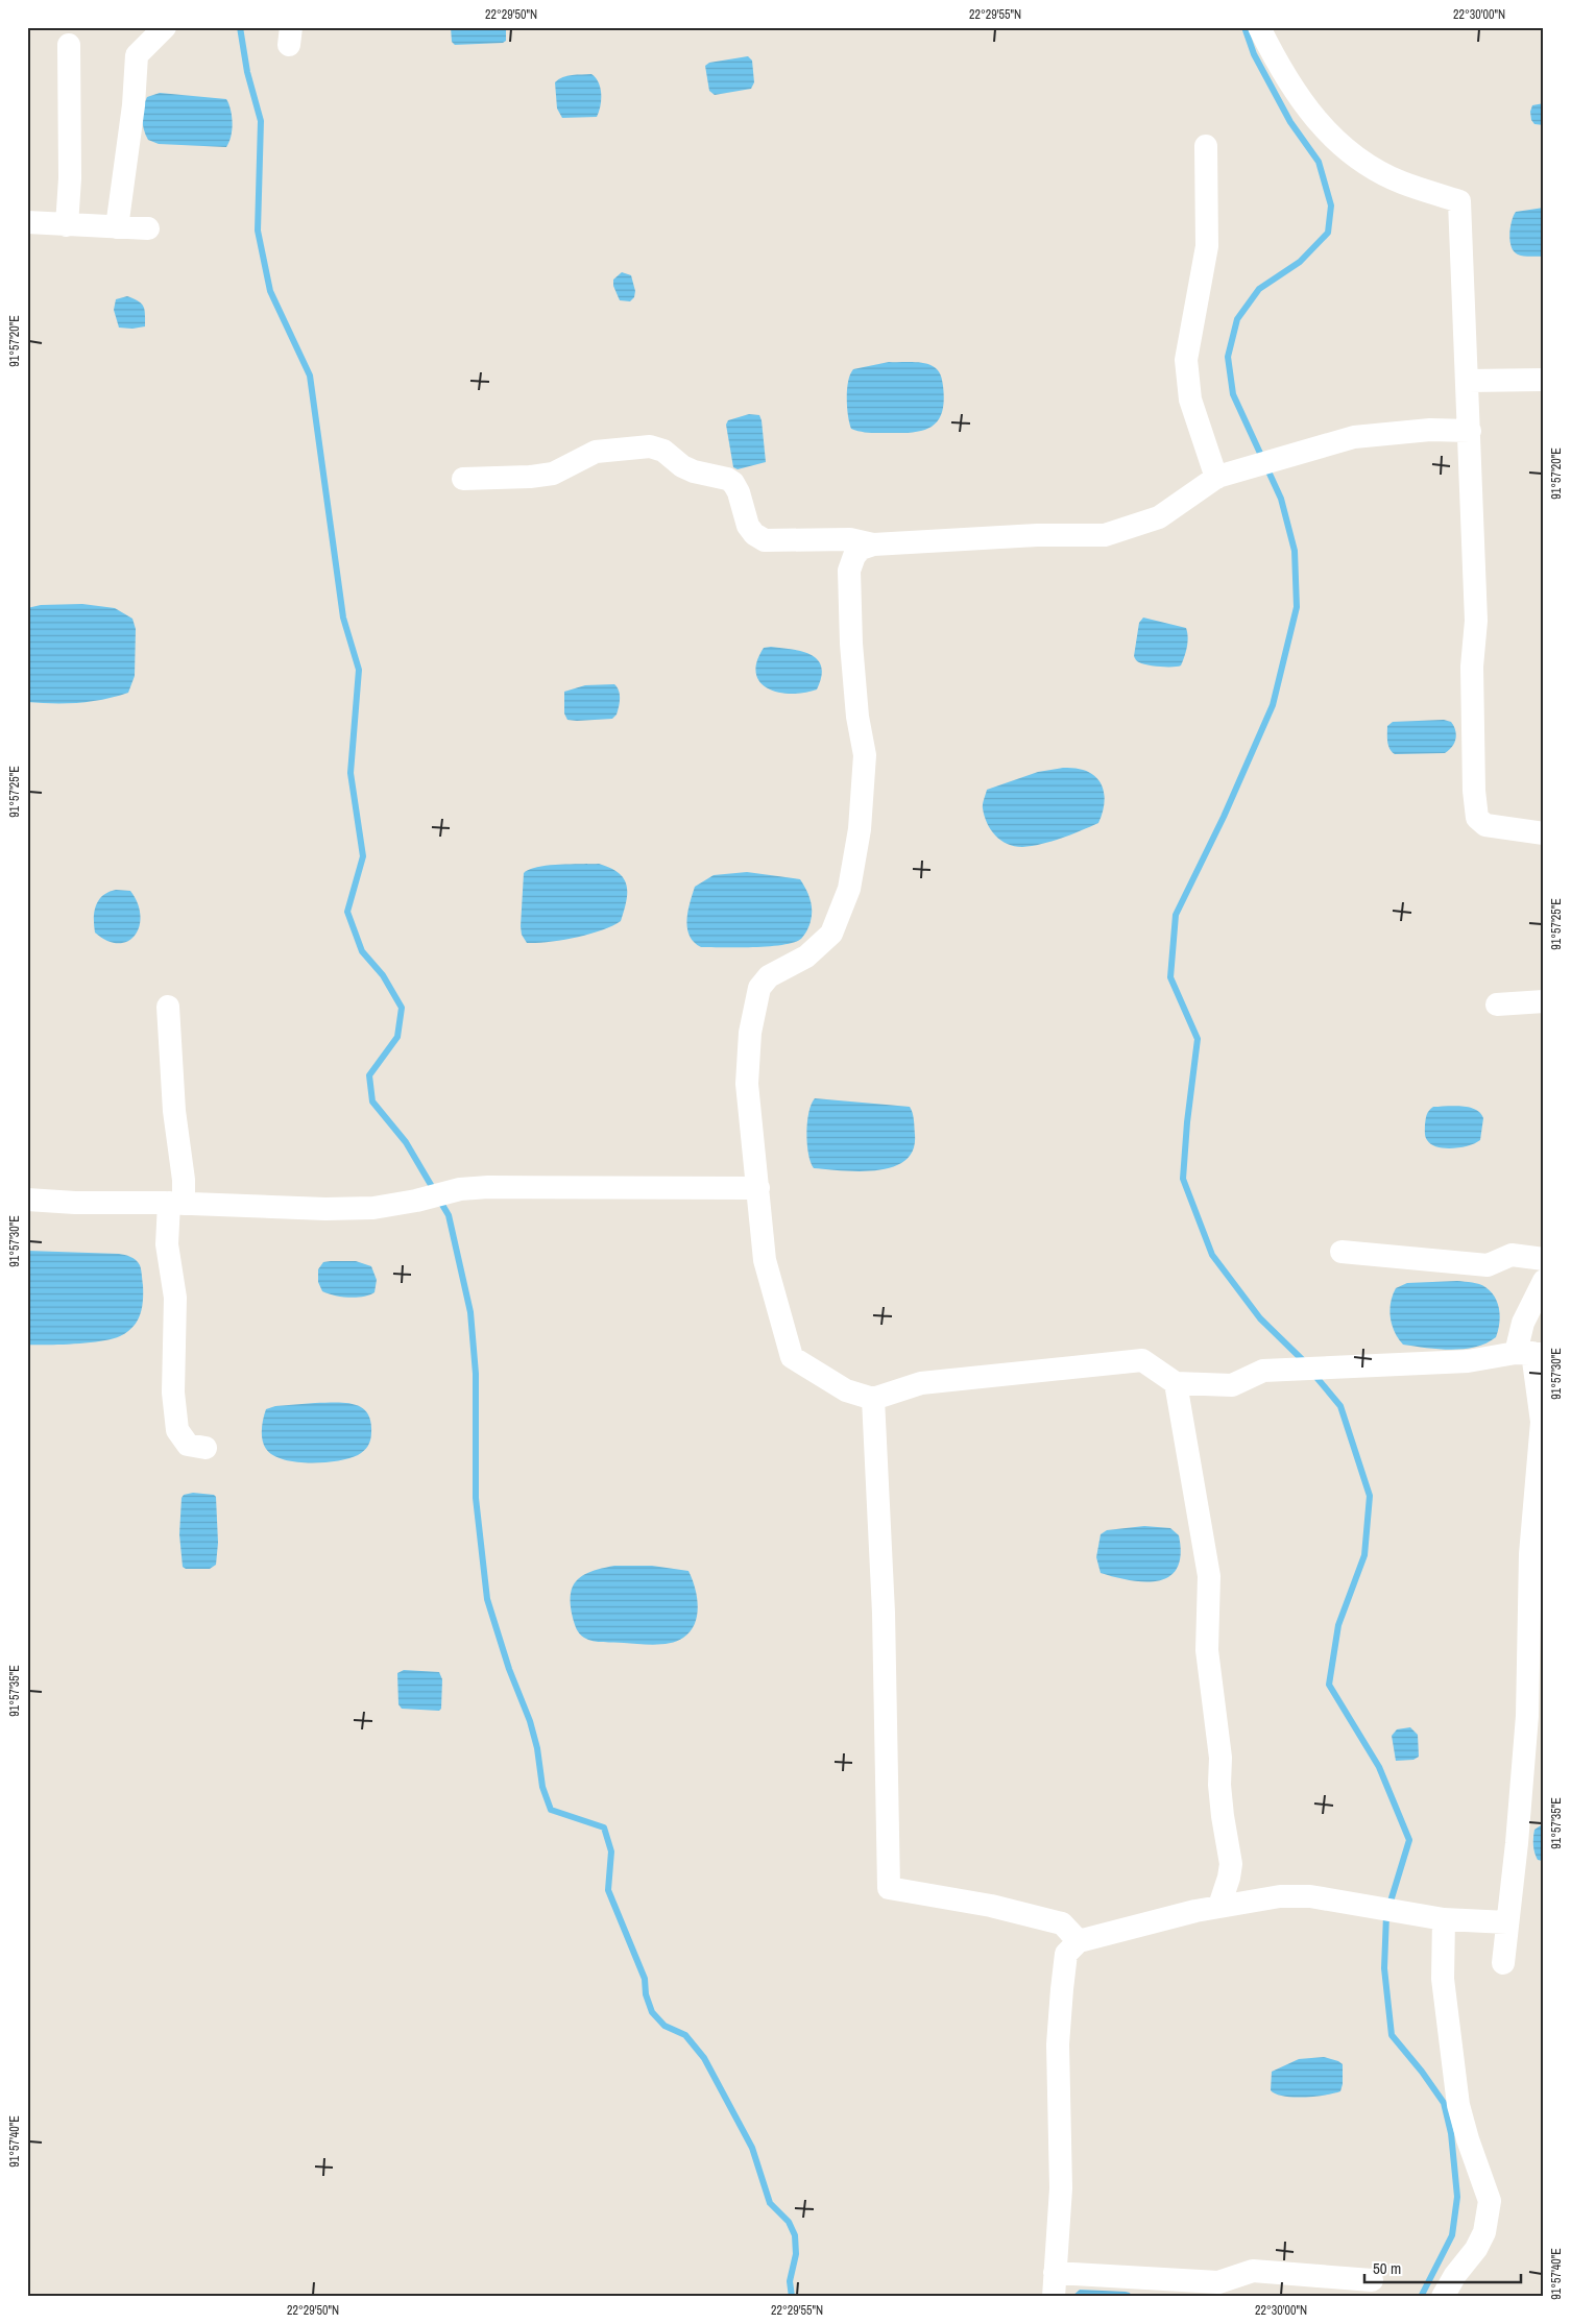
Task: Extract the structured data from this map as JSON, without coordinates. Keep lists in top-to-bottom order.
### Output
{
  "scale_bar": "50 m",
  "coordinates": [
    "22°29'50\"N",
    "22°29'55\"N",
    "22°30'00\"N",
    "91°57'20\"E",
    "91°57'25\"E",
    "91°57'30\"E",
    "91°57'35\"E",
    "91°57'40\"E"
  ]
}
